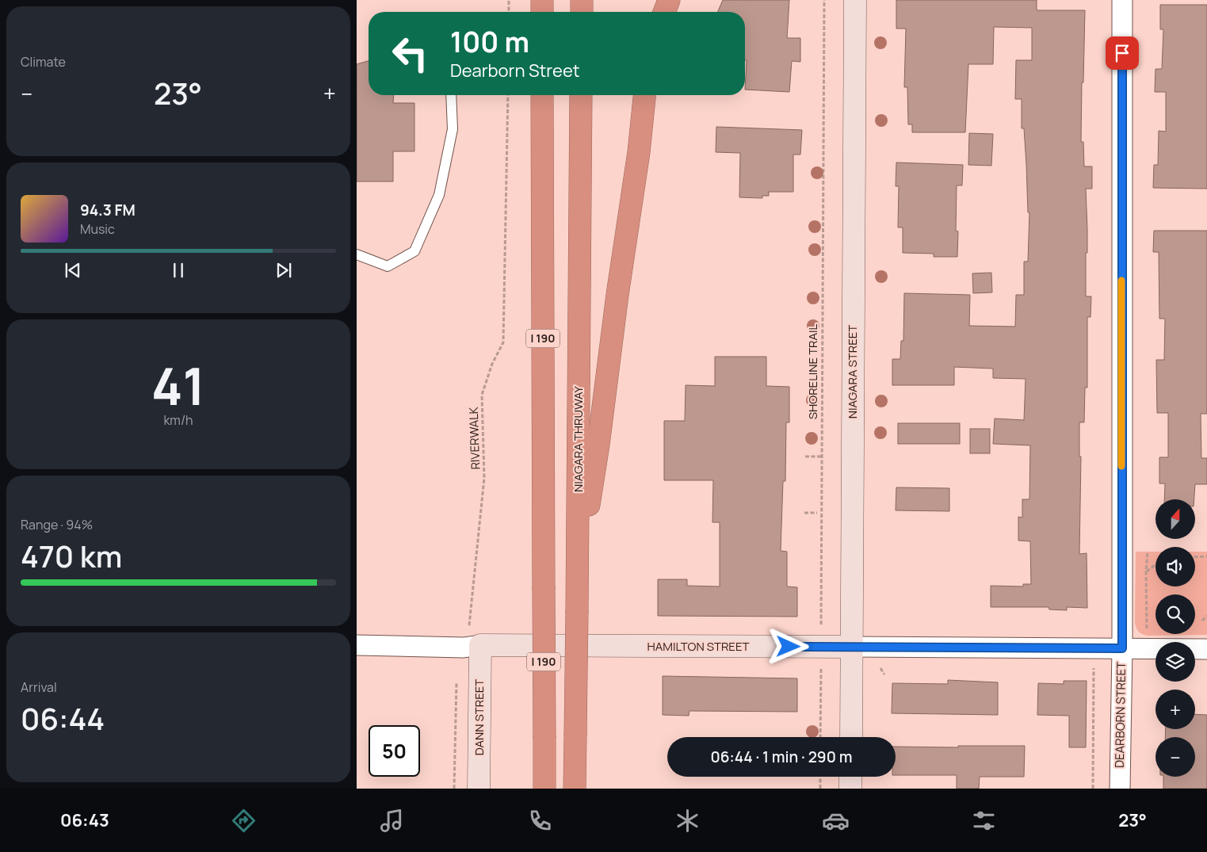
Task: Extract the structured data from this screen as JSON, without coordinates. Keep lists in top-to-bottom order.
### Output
{
  "streets": {
    "highway": ["I 190", "NIAGARA THRUWAY"],
    "main road": ["NIAGARA STREET", "HAMILTON STREET", "DANN STREET"],
    "street": ["DEARBORN STREET"],
    "path": ["SHORELINE TRAIL", "RIVERWALK"]
  },
  "crossings": [
    ["SHORELINE TRAIL", "HAMILTON STREET"],
    ["NIAGARA STREET", "HAMILTON STREET"],
    ["RIVERWALK", "HAMILTON STREET"],
    ["RIVERWALK", "DANN STREET"],
    ["HAMILTON STREET", "DEARBORN STREET"],
    ["HAMILTON STREET", "DANN STREET"]
  ],
  "north": "top",
  "page": {
    "tile": [
      "Climate",
      ["41", "km/h"],
      ["Range · 94%", "470 km"],
      ["Arrival", "06:44"]
    ],
    "turn": ["100 m", "Dearborn Street"],
    "heat": ["−", "23°", "+"],
    "song": ["94.3 FM", "Music"],
    "map_buttons": ["+", "−"],
    "limit": "50",
    "trip": "06:44 · 1 min · 290 m",
    "tabs": ["06:43", "23°"]
  }
}
